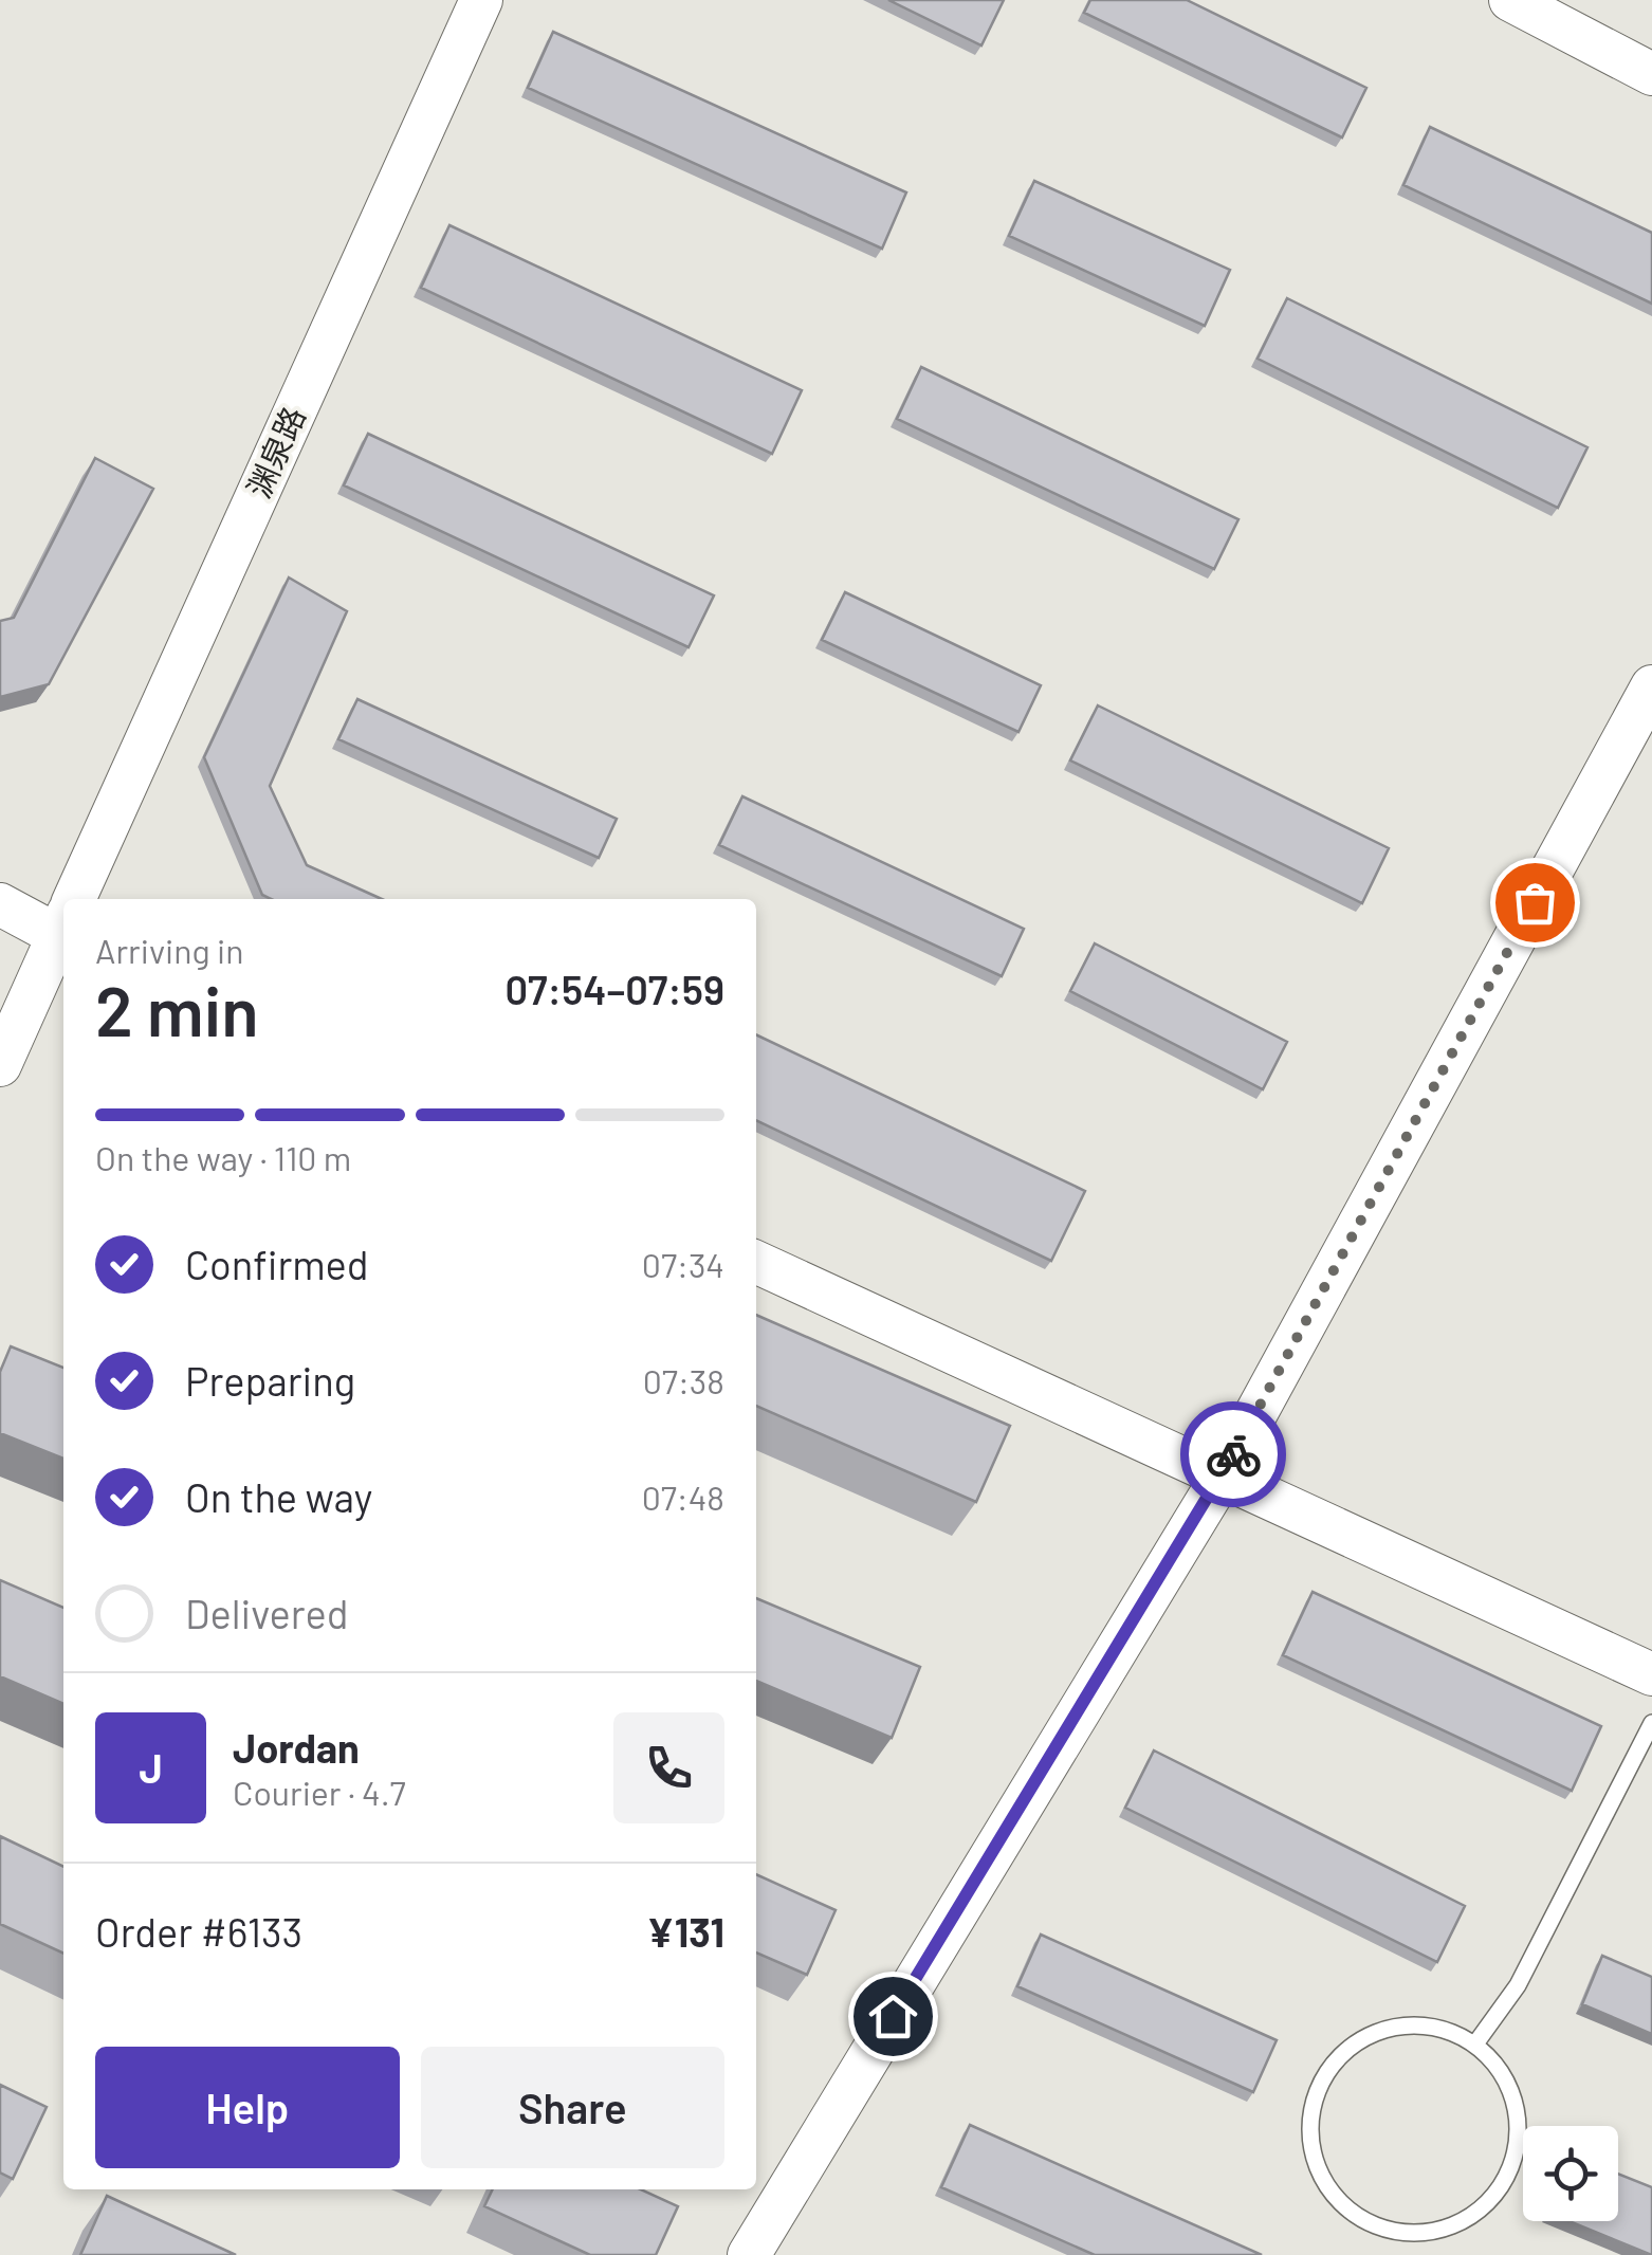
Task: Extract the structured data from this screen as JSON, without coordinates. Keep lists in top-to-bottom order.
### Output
{
  "streets": {
    "street": ["渊泉路"]
  },
  "page": {
    "heading": ["2 min", "Arriving in", "07:54–07:59"],
    "panel": [
      "Jordan",
      "Courier · 4.7",
      "Order #6133",
      "¥131"
    ],
    "bar": "On the way · 110 m",
    "list": [
      ["Confirmed", "07:34"],
      ["Preparing", "07:38"],
      ["On the way", "07:48"],
      "Delivered"
    ],
    "round": "J",
    "buttons": ["Help", "Share"]
  }
}
